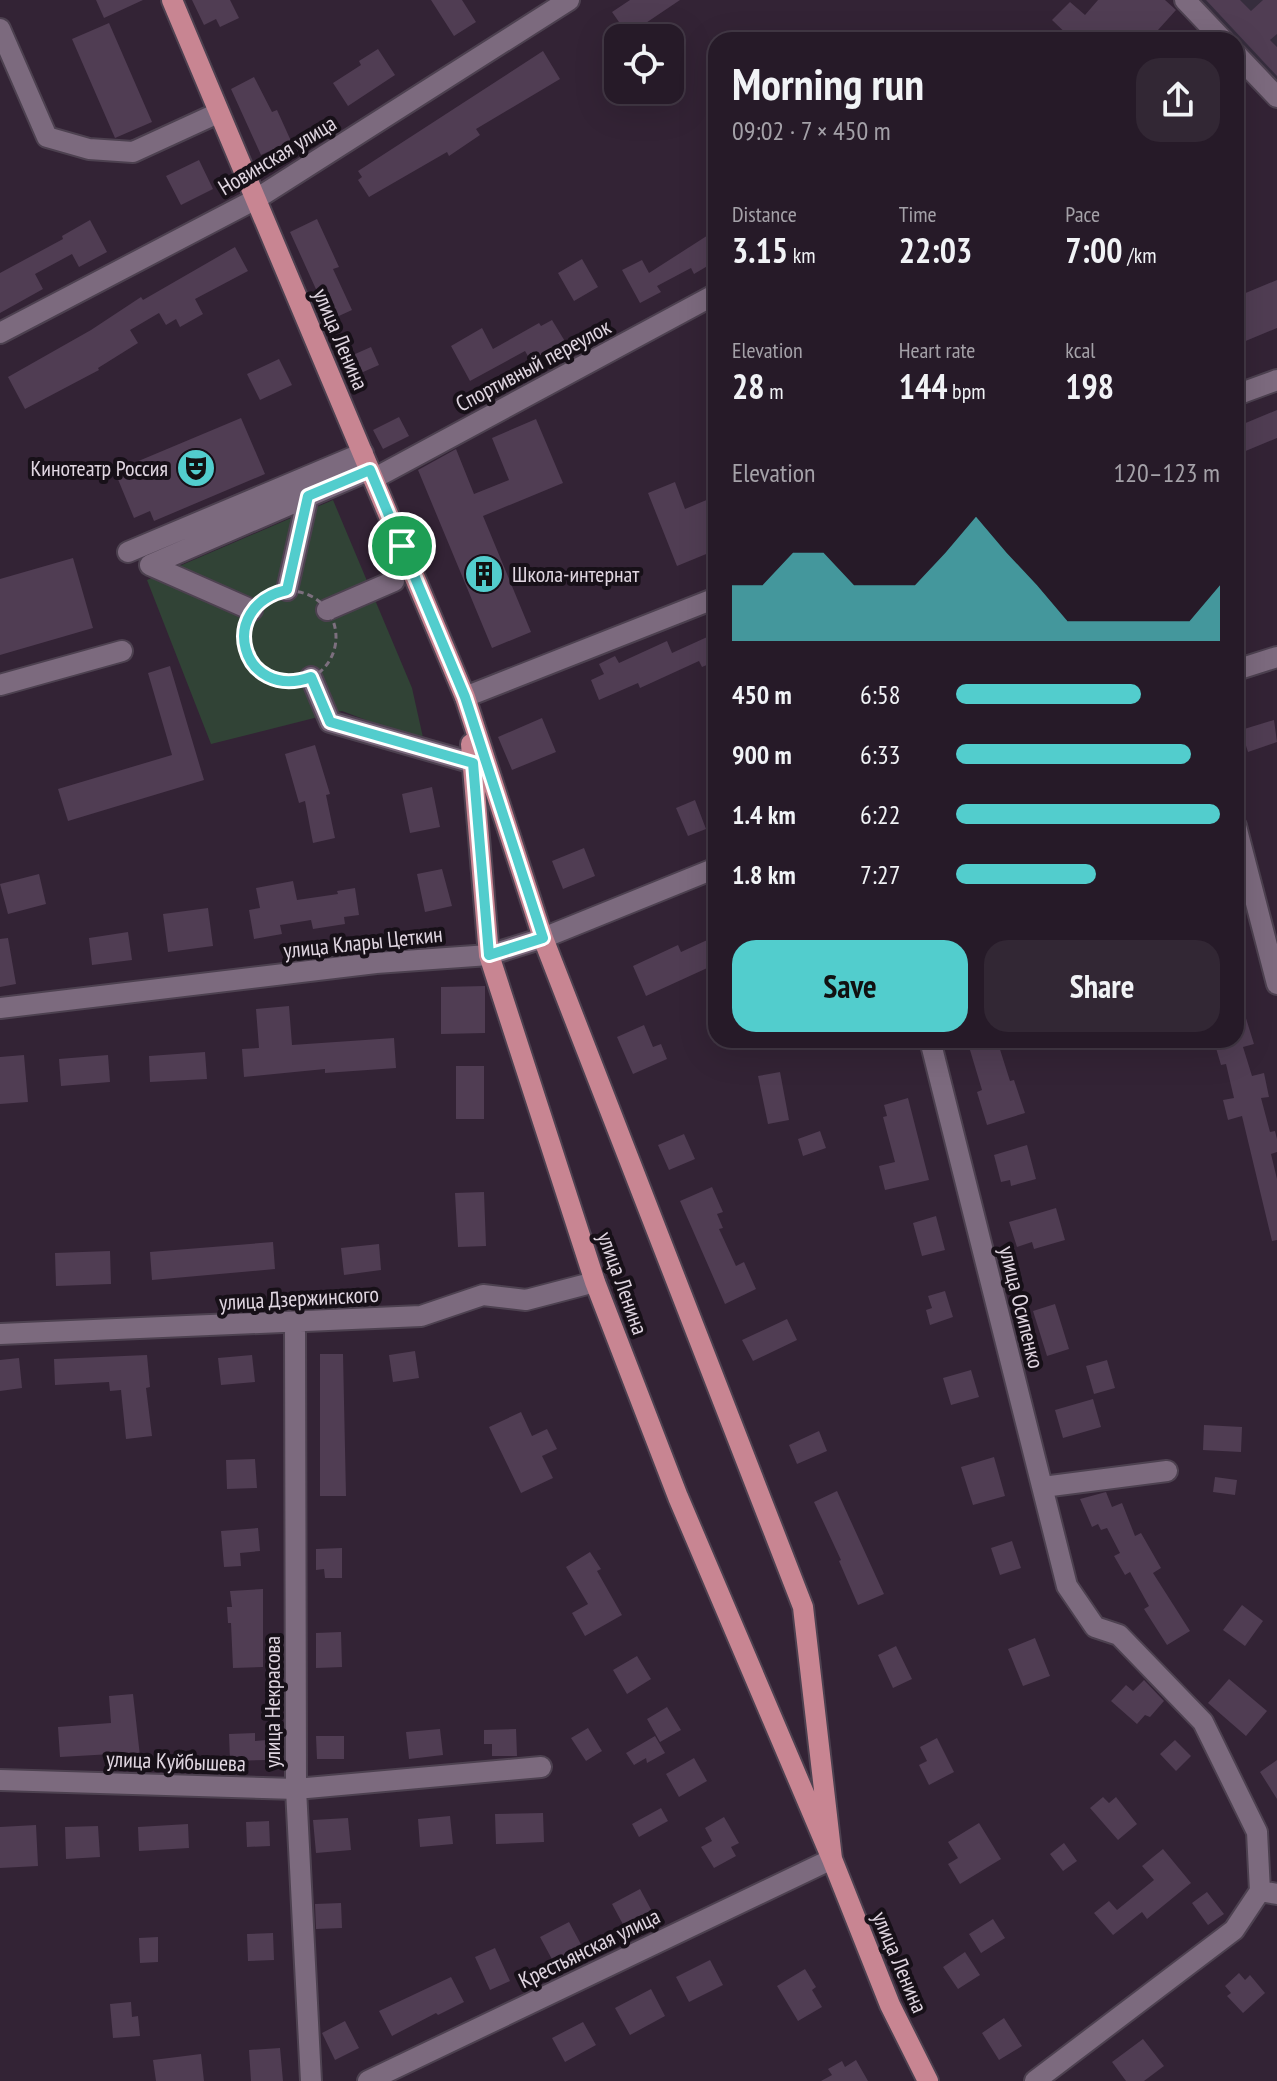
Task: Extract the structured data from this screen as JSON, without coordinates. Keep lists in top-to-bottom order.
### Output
{
  "streets": {
    "main road": ["улица Ленина"],
    "street": [
      "Новинская улица",
      "Спортивный переулок",
      "улица Клары Цеткин",
      "улица Дзержинского",
      "улица Осипенко",
      "улица Некрасова",
      "улица Куйбышева",
      "Крестьянская улица"
    ]
  },
  "crossings": [
    ["Новинская улица", "улица Ленина"],
    ["улица Ленина", "Спортивный переулок"],
    ["улица Ленина", "улица Клары Цеткин"],
    ["улица Ленина", "улица Дзержинского"],
    ["улица Ленина", "Крестьянская улица"],
    ["улица Дзержинского", "улица Некрасова"],
    ["улица Некрасова", "улица Куйбышева"]
  ],
  "places": {
    "theatre": ["Кинотеатр Россия"],
    "building": ["Школа-интернат"]
  },
  "page": {
    "heading": ["Morning run", "09:02 · 7 × 450 m"],
    "stats": [
      ["Distance", "3.15 km"],
      ["Time", "22:03"],
      ["Pace", "7:00 /km"],
      ["Elevation", "28 m"],
      ["Heart rate", "144 bpm"],
      ["kcal", "198"]
    ],
    "chart": ["Elevation", "120–123 m"],
    "list": [
      {
        "name": "450 m",
        "note": "6:58"
      },
      {
        "name": "900 m",
        "note": "6:33"
      },
      {
        "name": "1.4 km",
        "note": "6:22"
      },
      {
        "name": "1.8 km",
        "note": "7:27"
      }
    ],
    "buttons": ["Save", "Share"]
  }
}
